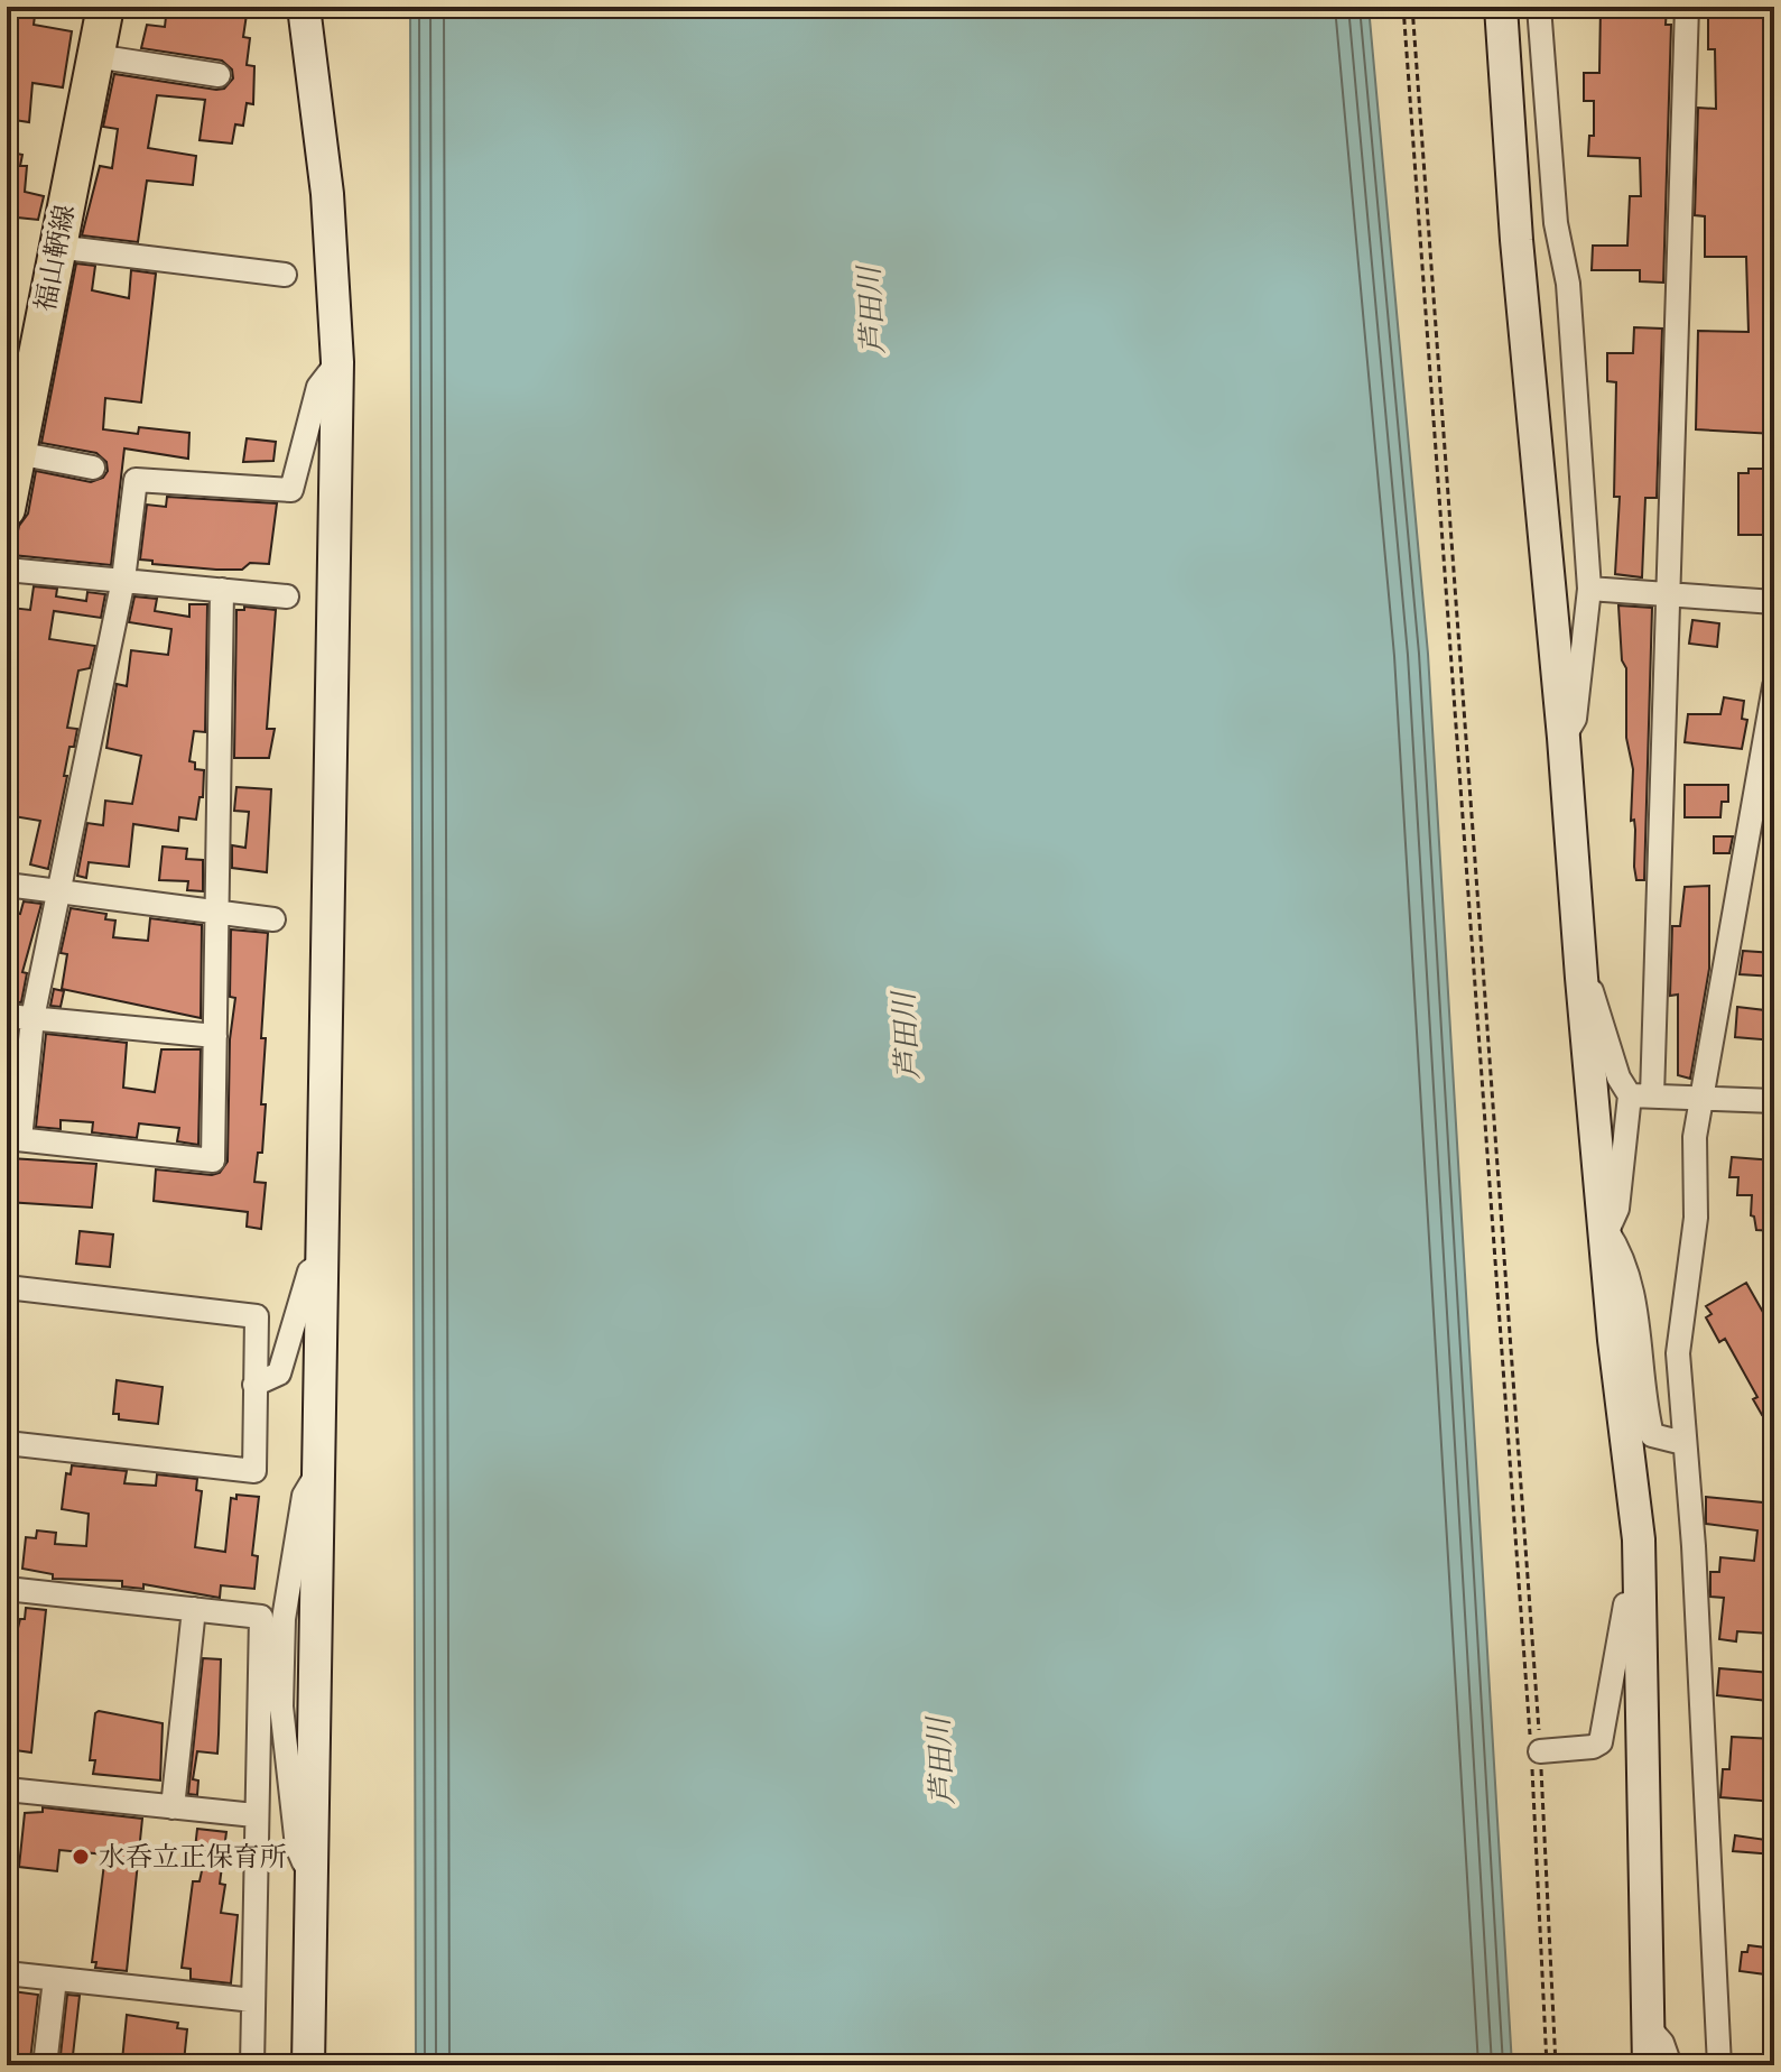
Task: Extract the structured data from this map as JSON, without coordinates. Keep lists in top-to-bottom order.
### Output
{
  "streets": {
    "main road": ["福山鞆線"]
  },
  "water": ["芦田川"],
  "places": ["水呑立正保育所"]
}
